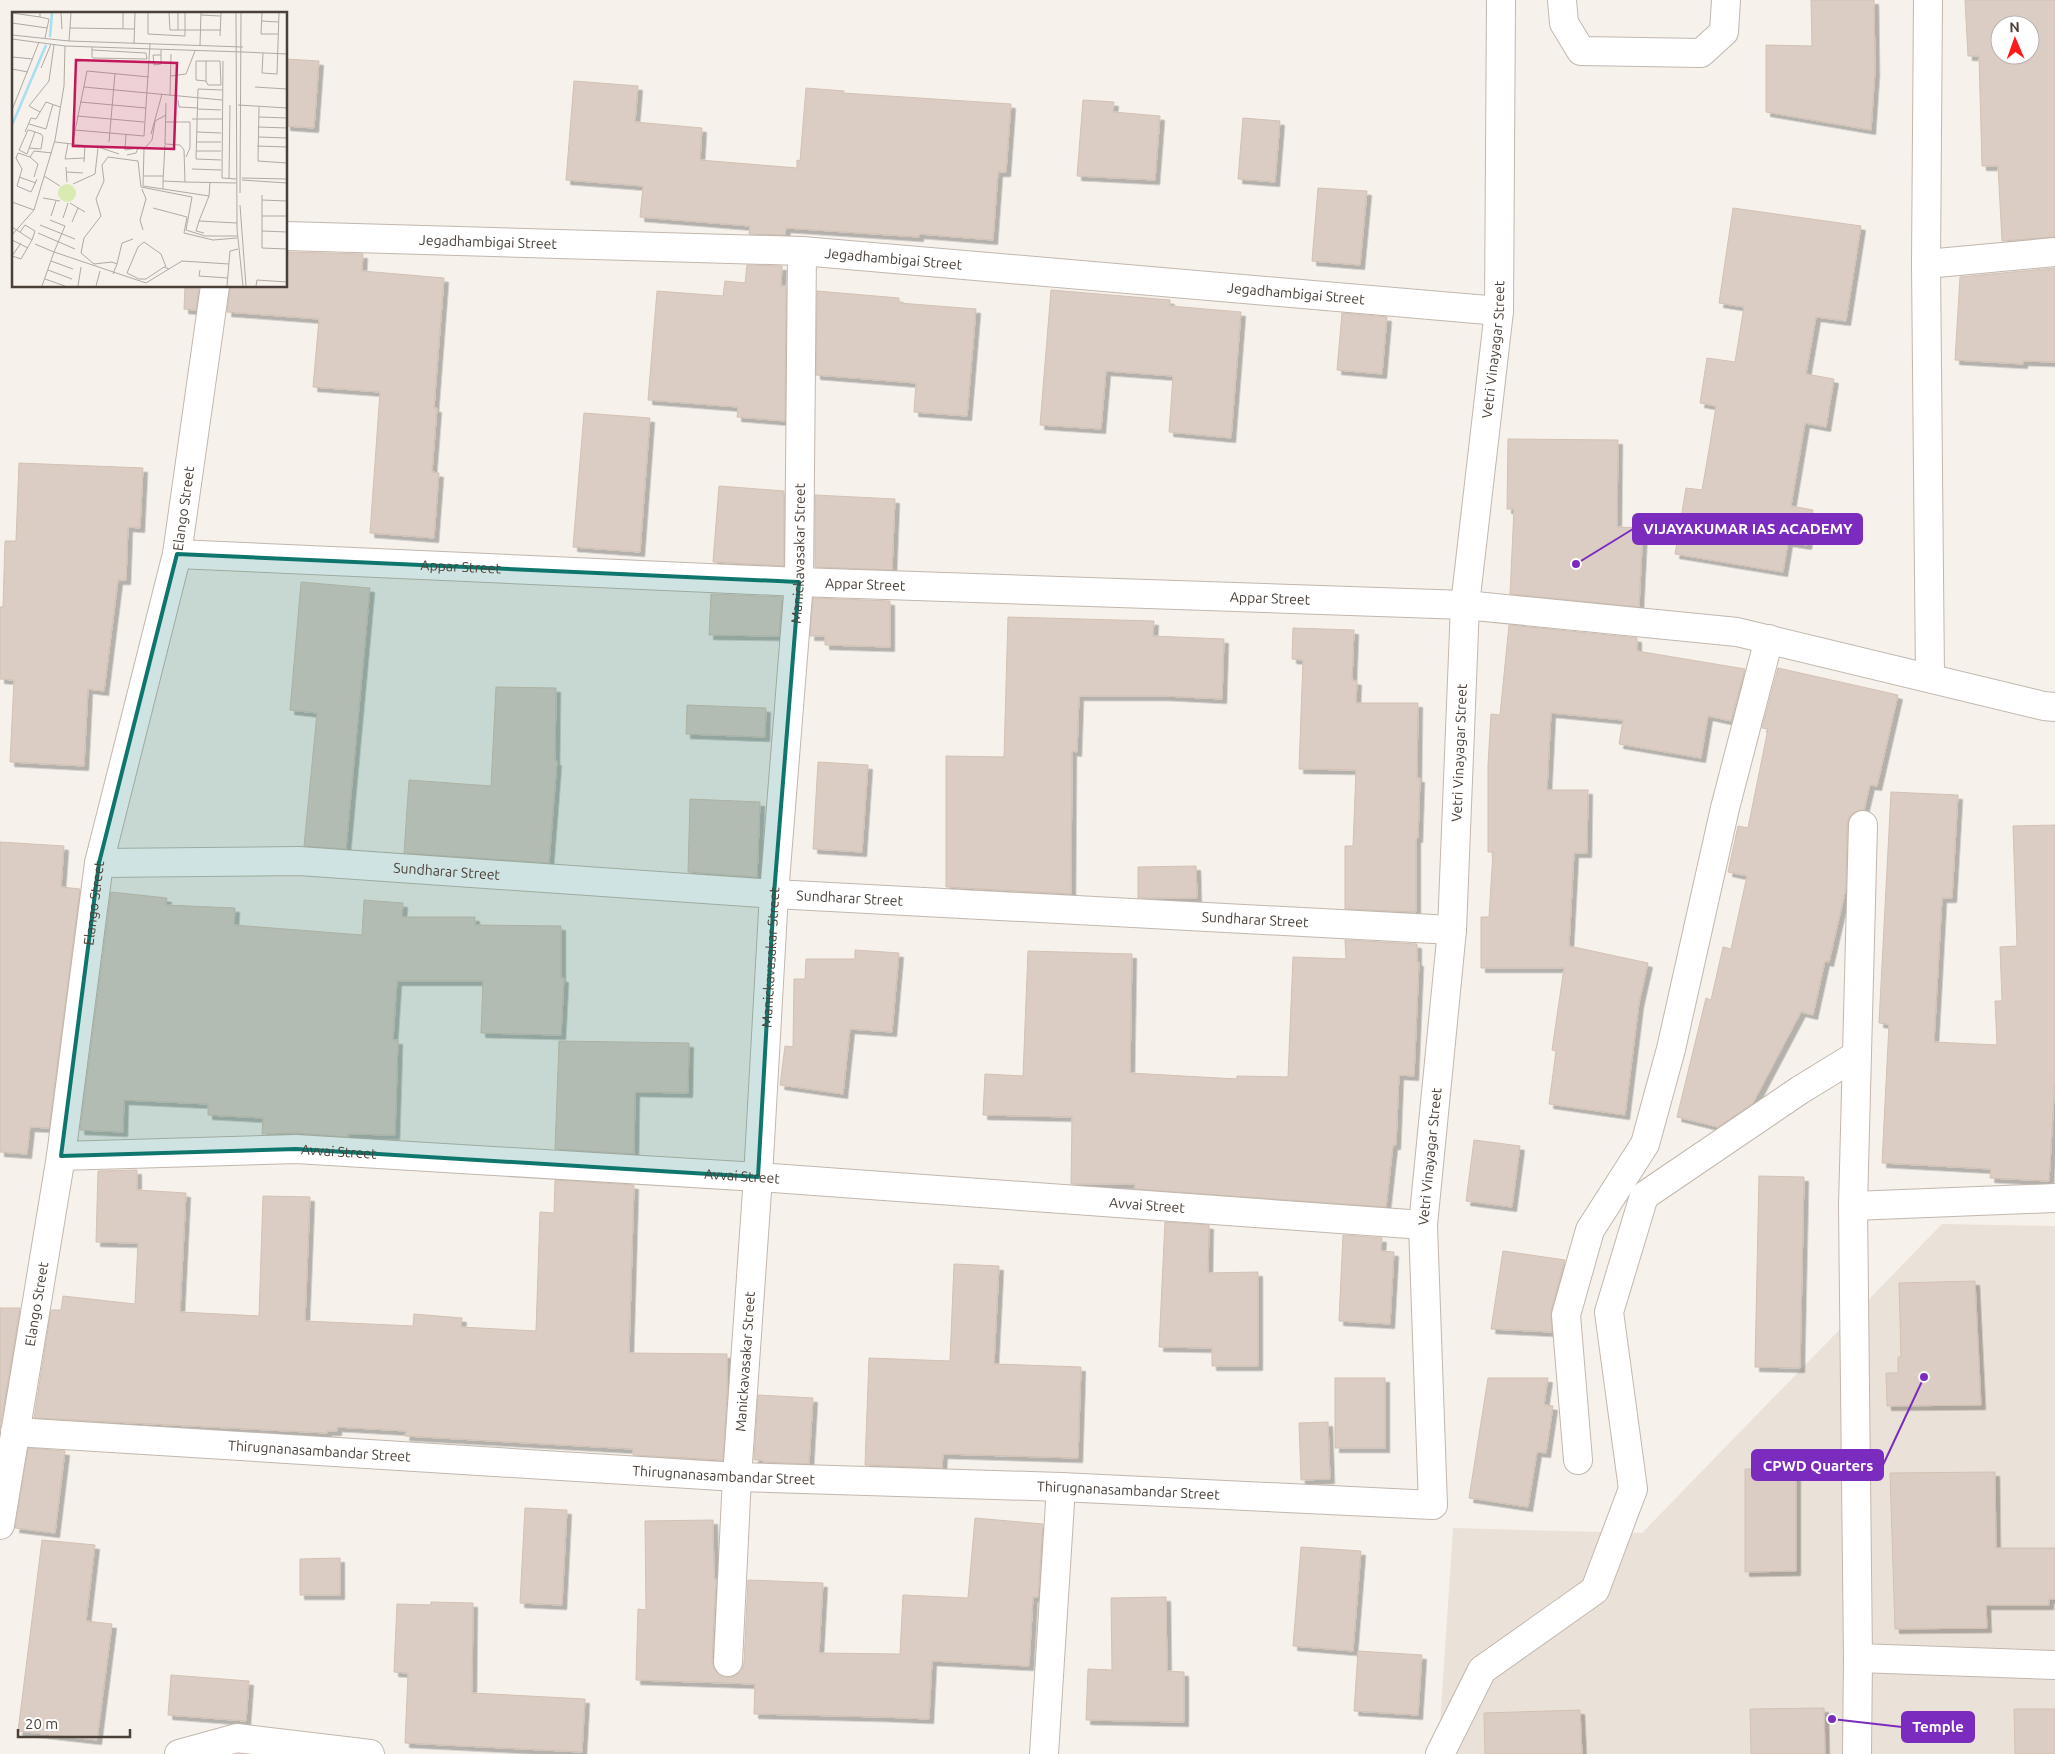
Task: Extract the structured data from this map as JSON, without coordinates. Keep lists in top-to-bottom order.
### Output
{
  "streets": {
    "street": [
      "Jegadhambigai Street",
      "Vetri Vinayagar Street",
      "Elango Street",
      "Manickavasakar Street",
      "Appar Street",
      "Sundharar Street",
      "Avvai Street",
      "Thirugnanasambandar Street"
    ]
  },
  "crossings": [
    ["Jegadhambigai Street", "Vetri Vinayagar Street"],
    ["Jegadhambigai Street", "Manickavasakar Street"],
    ["Vetri Vinayagar Street", "Appar Street"],
    ["Vetri Vinayagar Street", "Sundharar Street"],
    ["Vetri Vinayagar Street", "Avvai Street"],
    ["Vetri Vinayagar Street", "Thirugnanasambandar Street"],
    ["Elango Street", "Appar Street"],
    ["Elango Street", "Sundharar Street"],
    ["Elango Street", "Avvai Street"],
    ["Elango Street", "Thirugnanasambandar Street"],
    ["Manickavasakar Street", "Appar Street"],
    ["Manickavasakar Street", "Sundharar Street"],
    ["Manickavasakar Street", "Avvai Street"],
    ["Manickavasakar Street", "Thirugnanasambandar Street"]
  ],
  "places": ["VIJAYAKUMAR IAS ACADEMY", "CPWD Quarters", "Temple"],
  "scale_bar": "20 m",
  "north": "top"
}
